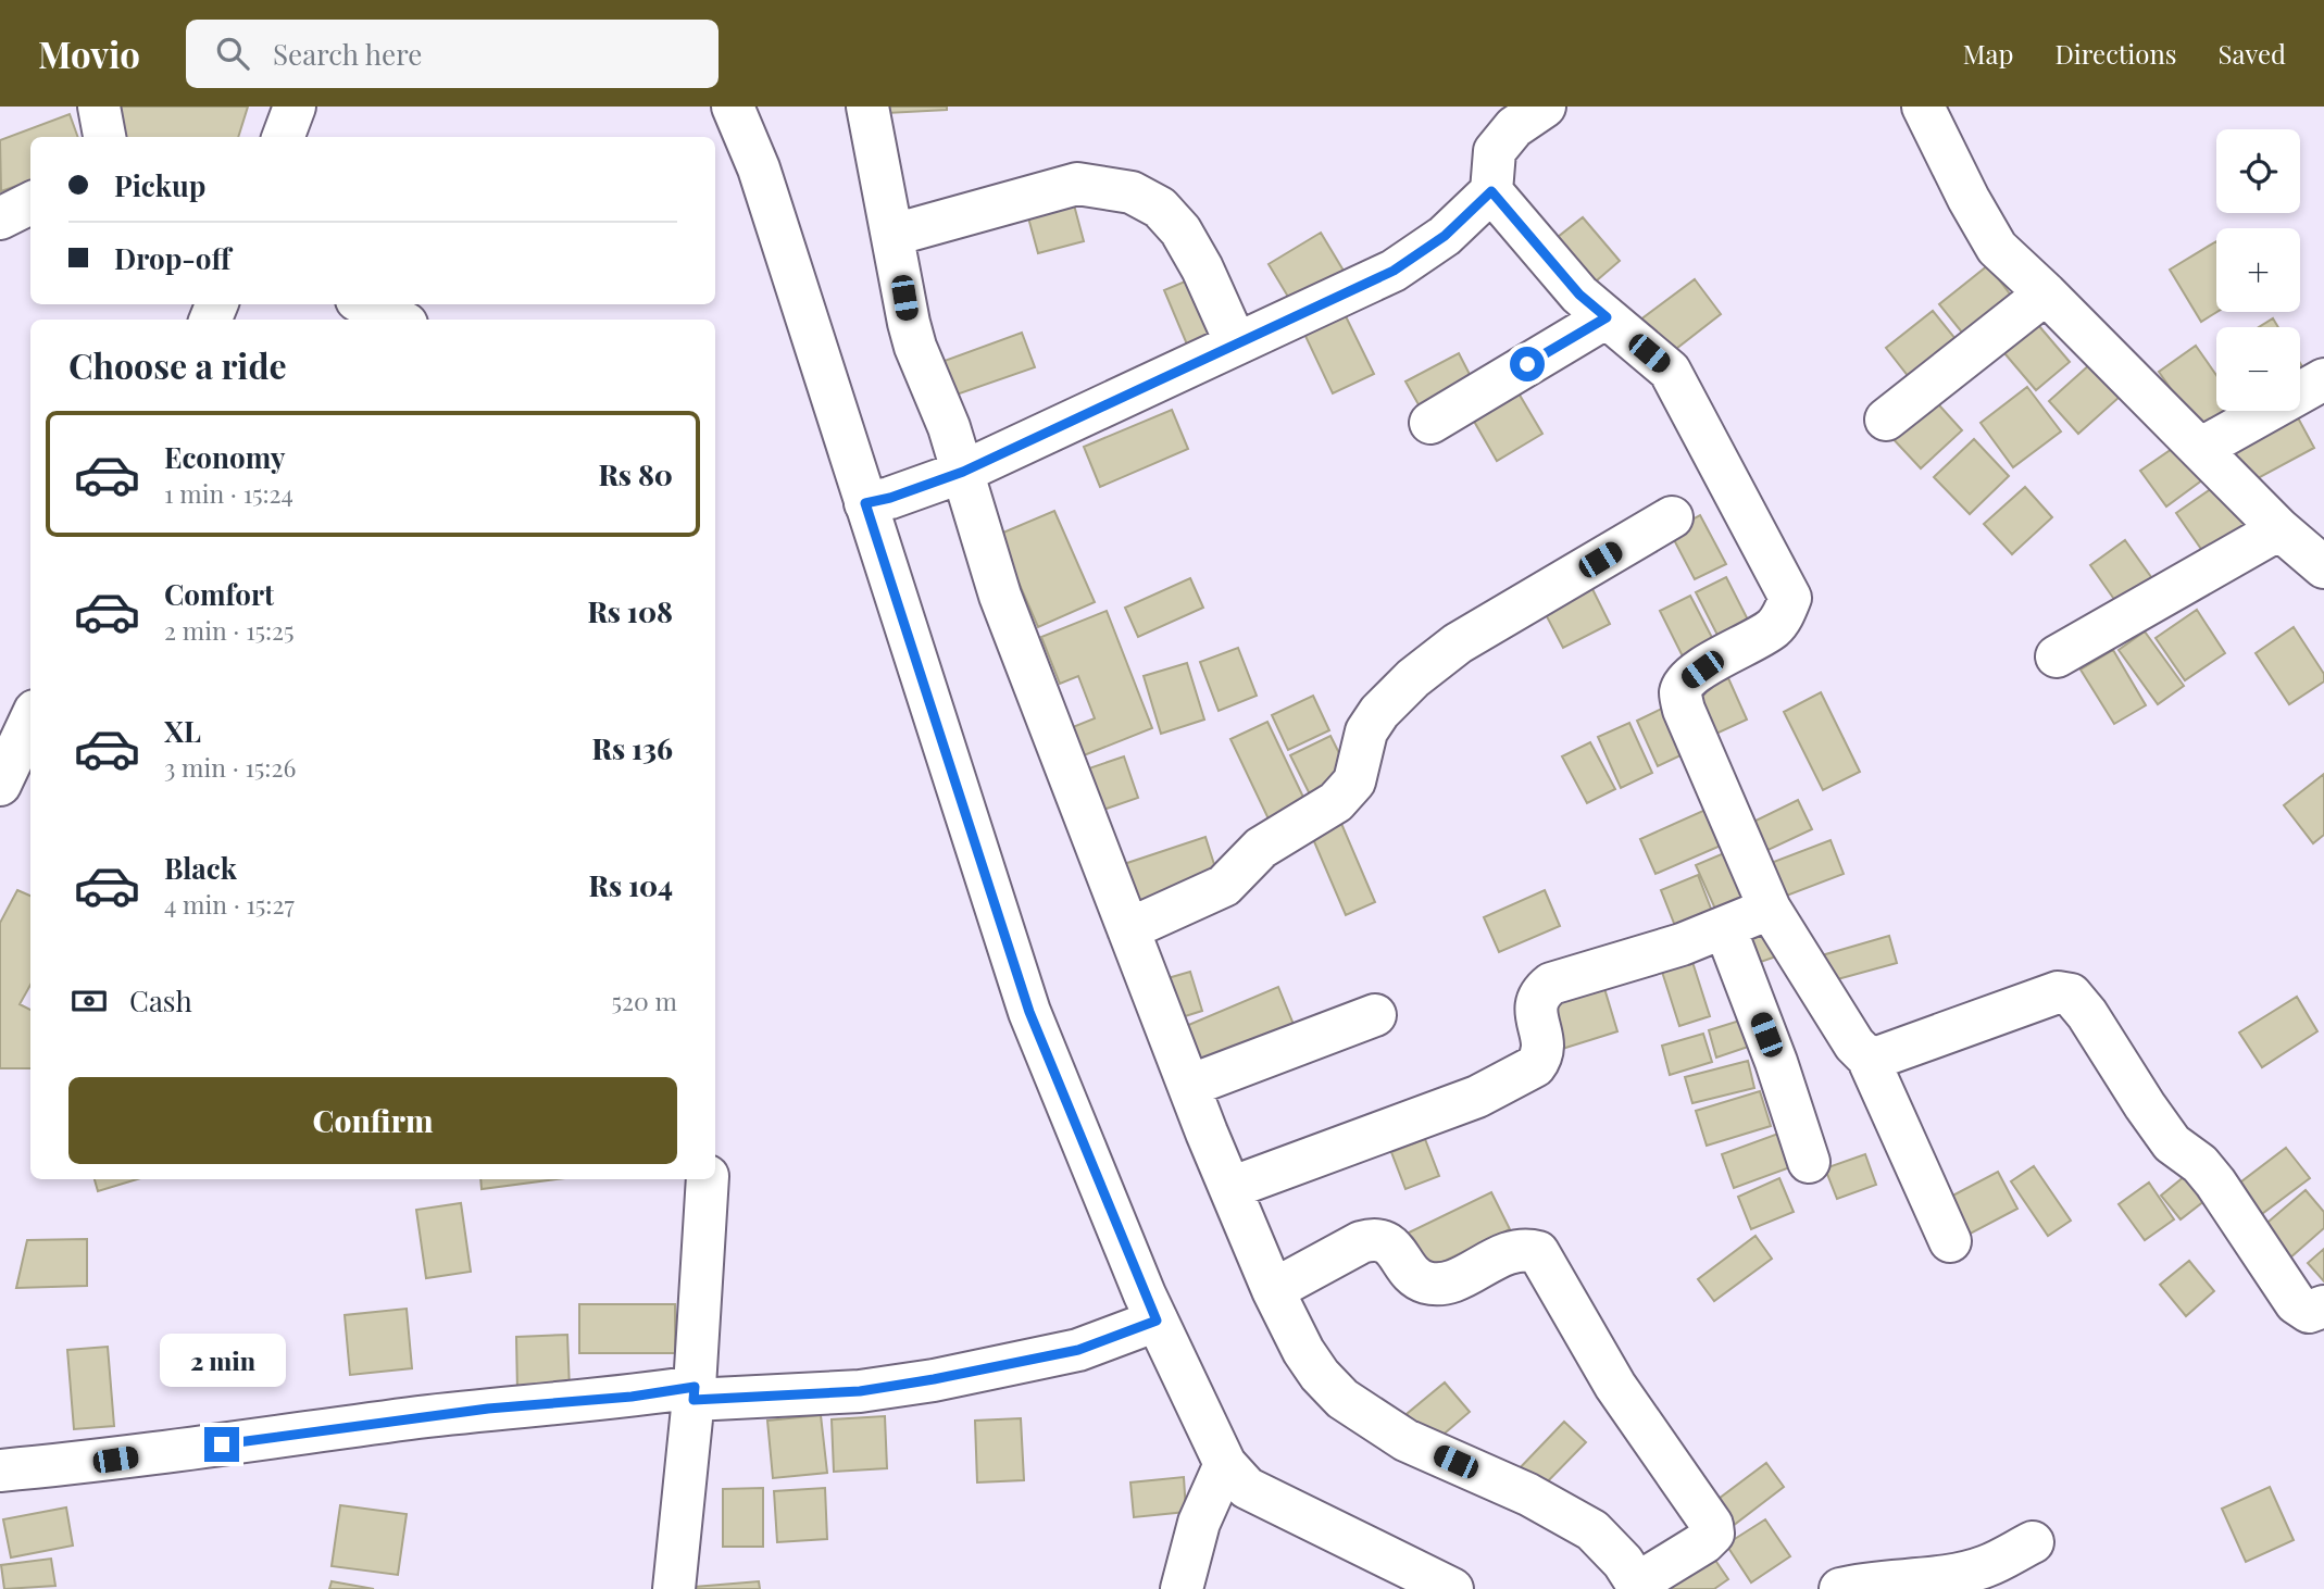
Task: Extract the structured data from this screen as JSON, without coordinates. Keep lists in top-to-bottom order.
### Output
{
  "page": {
    "header": "Movio",
    "search": "Search here",
    "nav": ["Map", "Directions", "Saved"],
    "map_buttons": ["+", "−"],
    "banner": ["Pickup", "Drop-off"],
    "heading": "Choose a ride",
    "list": [
      {
        "name": "Economy",
        "note": "1 min · 15:24",
        "value": "Rs 80"
      },
      {
        "name": "Comfort",
        "note": "2 min · 15:25",
        "value": "Rs 108"
      },
      {
        "name": "XL",
        "note": "3 min · 15:26",
        "value": "Rs 136"
      },
      {
        "name": "Black",
        "note": "4 min · 15:27",
        "value": "Rs 104"
      }
    ],
    "pay": ["Cash", "520 m"],
    "buttons": "Confirm",
    "bubble": "2 min"
  }
}
